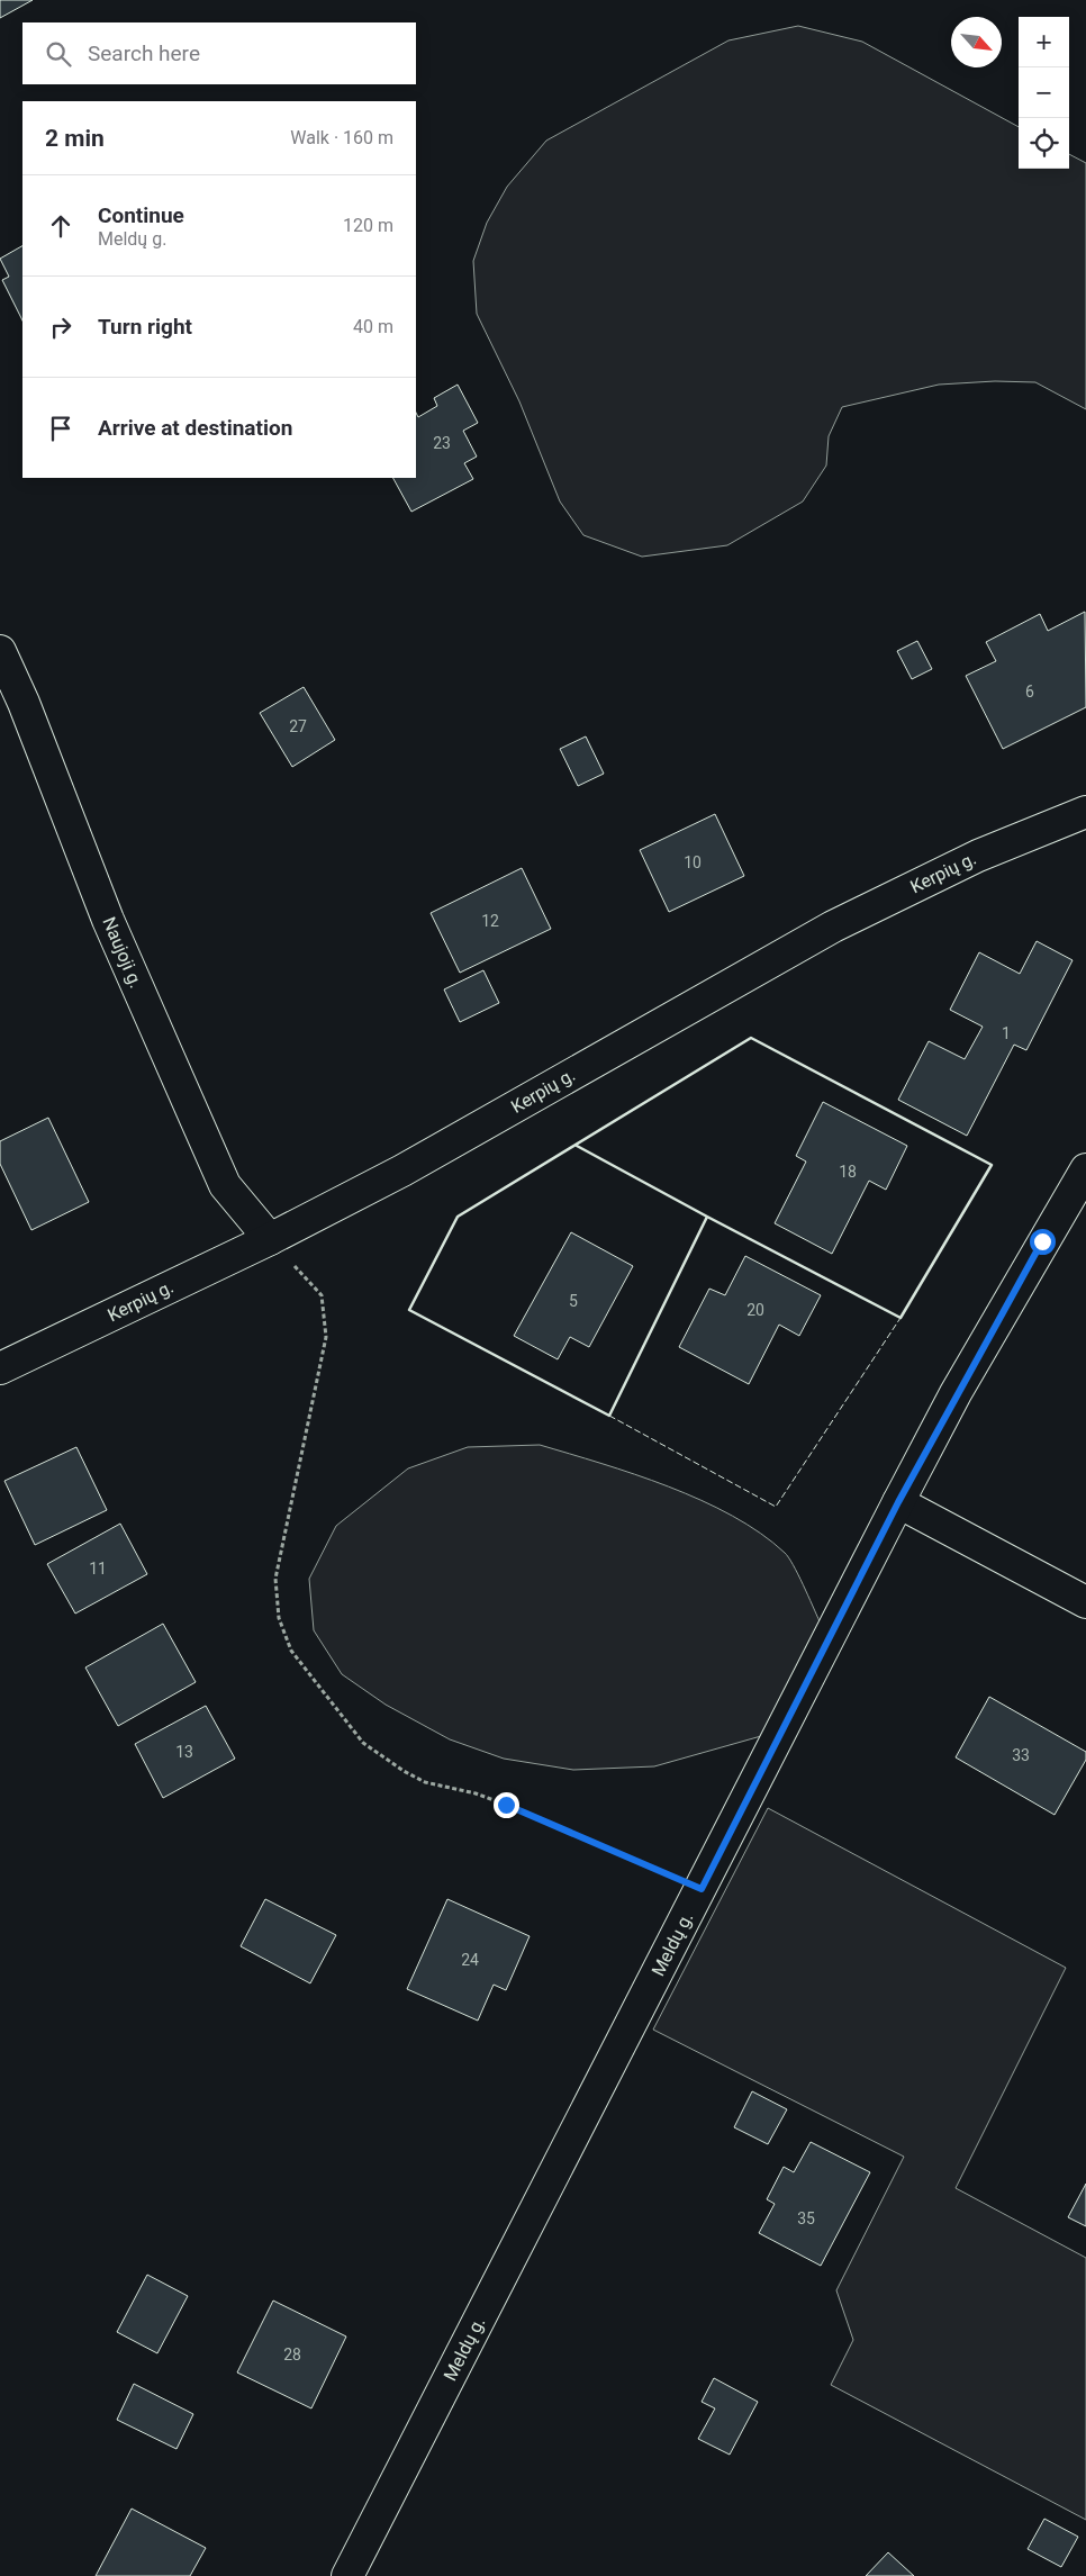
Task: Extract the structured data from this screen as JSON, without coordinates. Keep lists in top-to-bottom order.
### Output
{
  "streets": {
    "street": ["Kerpių g.", "Naujoji g.", "Meldų g."]
  },
  "crossings": [
    ["Kerpių g.", "Naujoji g."]
  ],
  "house_numbers": [
    "23",
    "6",
    "27",
    "10",
    "12",
    "1",
    "18",
    "5",
    "20",
    "11",
    "13",
    "33",
    "24",
    "35",
    "28"
  ],
  "north": "bottom right",
  "page": {
    "map_buttons": ["+", "−"],
    "search": "Search here",
    "heading": ["2 min", "Walk · 160 m"],
    "list": [
      ["Continue", "Meldų g.", "120 m"],
      ["Turn right", "40 m"],
      "Arrive at destination"
    ]
  }
}
